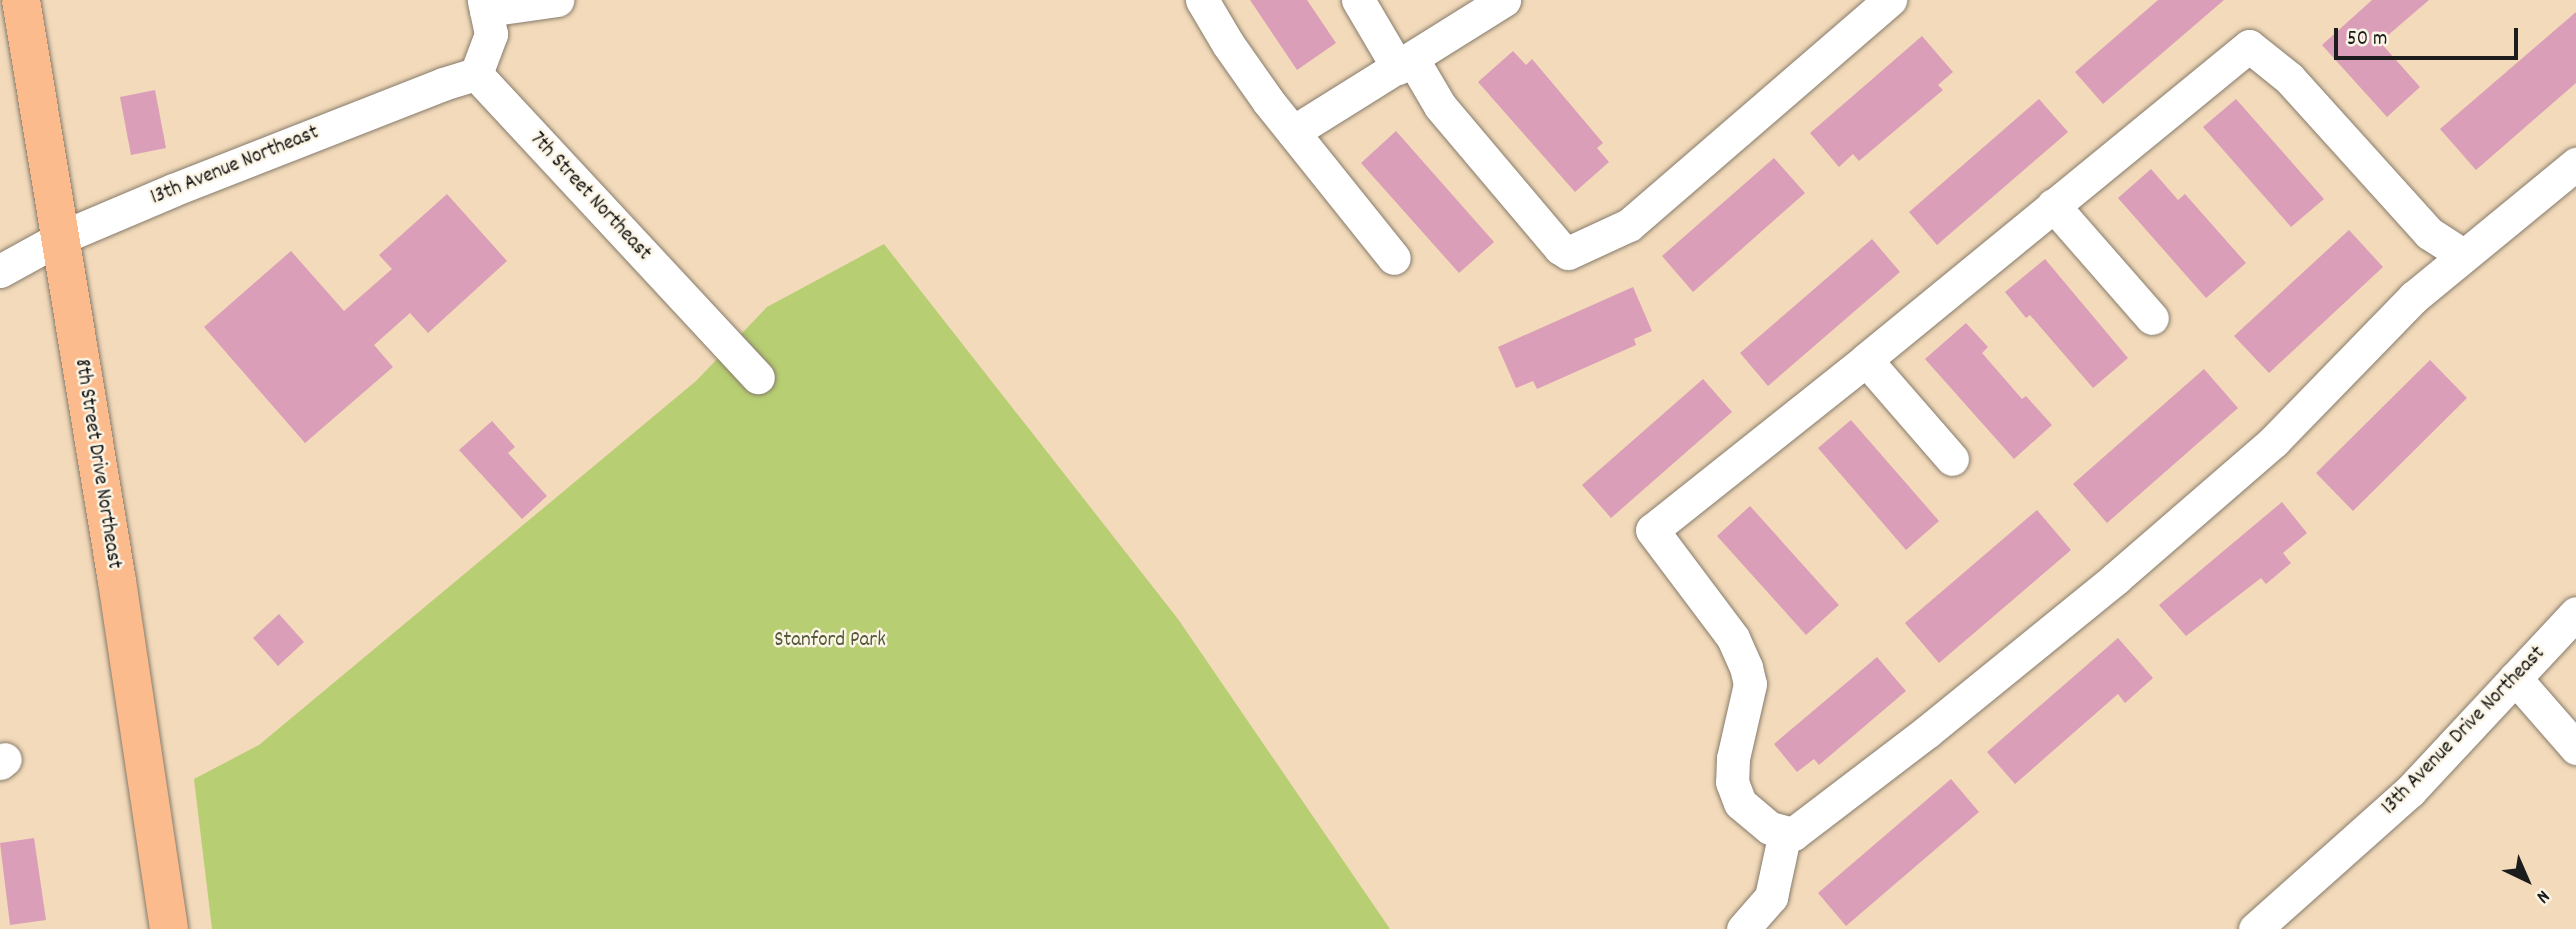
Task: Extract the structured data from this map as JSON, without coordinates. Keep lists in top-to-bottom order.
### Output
{
  "streets": {
    "main road": ["8th Street Drive Northeast"],
    "street": ["13th Avenue Northeast", "7th Street Northeast", "13th Avenue Drive Northeast"]
  },
  "crossings": [
    ["13th Avenue Northeast", "7th Street Northeast"],
    ["13th Avenue Northeast", "8th Street Drive Northeast"]
  ],
  "parks": ["Stanford Park"],
  "scale_bar": "50 m",
  "north": "bottom right"
}
